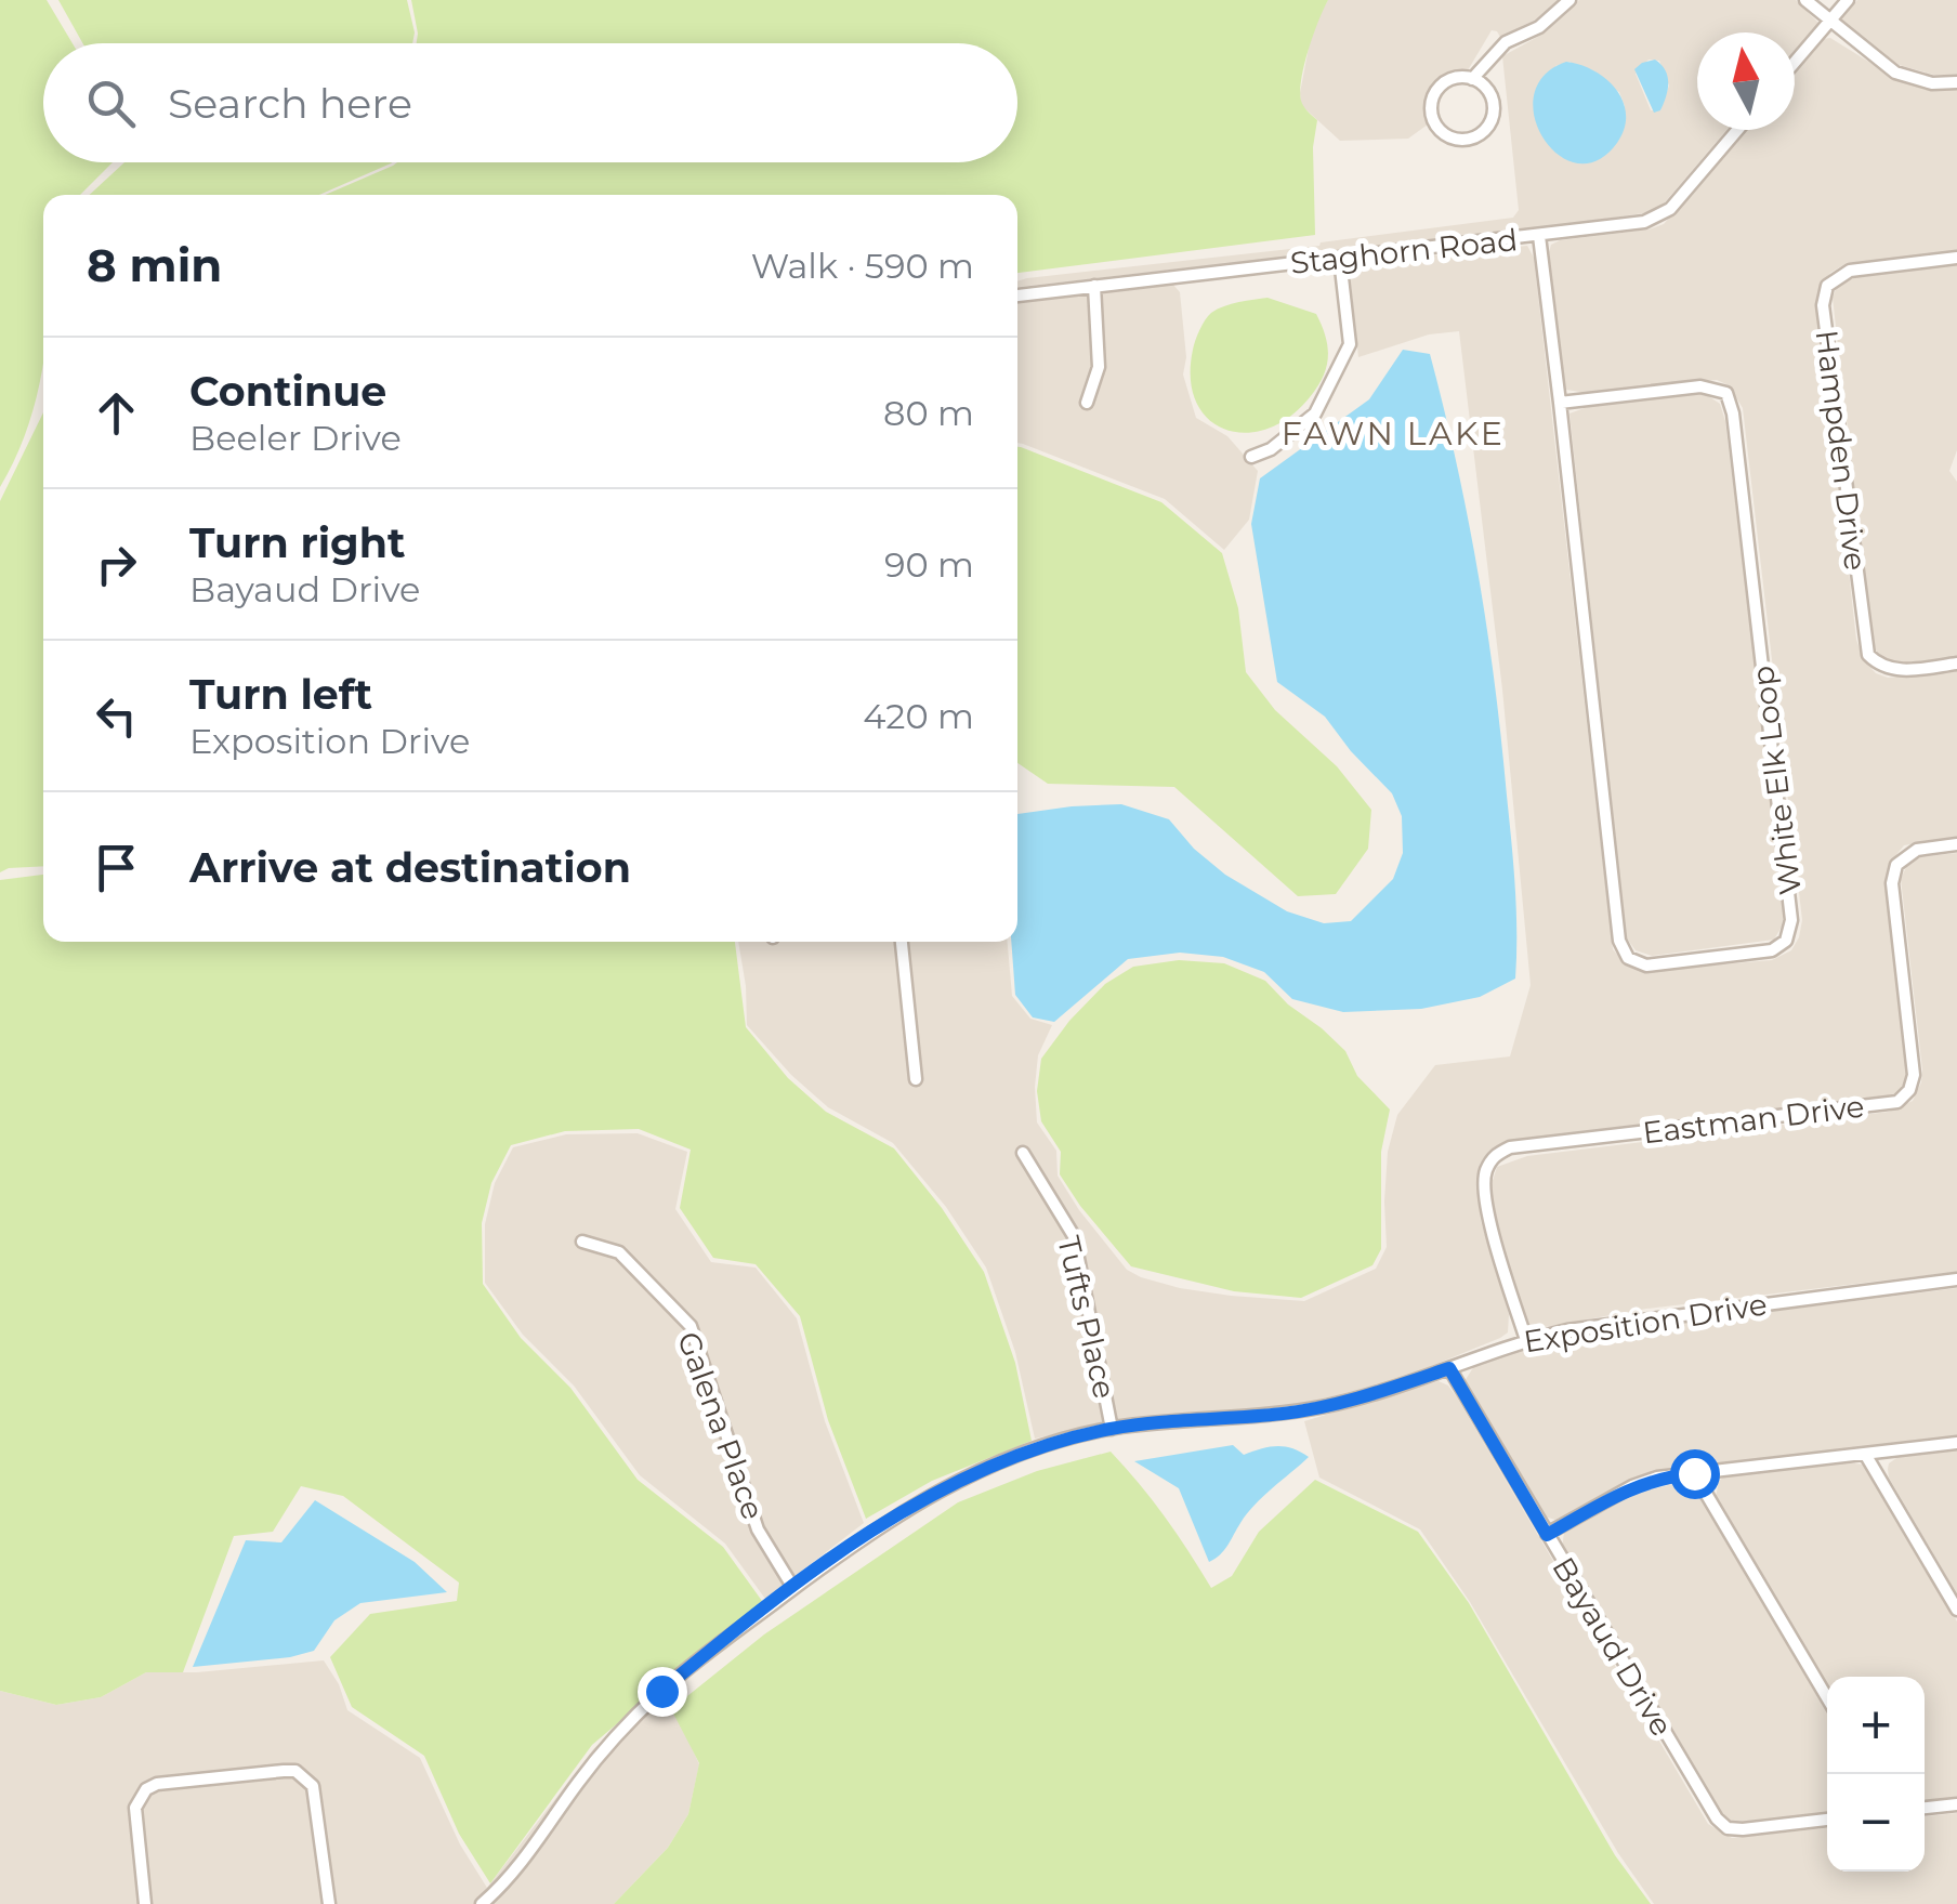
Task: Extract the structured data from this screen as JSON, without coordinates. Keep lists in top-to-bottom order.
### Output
{
  "streets": {
    "street": [
      "Staghorn Road",
      "Hampden Drive",
      "White Elk Loop",
      "Eastman Drive",
      "Tufts Place",
      "Exposition Drive",
      "Galena Place",
      "Bayaud Drive"
    ]
  },
  "crossings": [
    ["Staghorn Road", "White Elk Loop"],
    ["Eastman Drive", "Exposition Drive"],
    ["Tufts Place", "Exposition Drive"],
    ["Exposition Drive", "Galena Place"],
    ["Exposition Drive", "Bayaud Drive"]
  ],
  "districts": ["FAWN LAKE"],
  "north": "top",
  "page": {
    "search": "Search here",
    "heading": ["8 min", "Walk · 590 m"],
    "list": [
      ["Continue", "Beeler Drive", "80 m"],
      ["Turn right", "Bayaud Drive", "90 m"],
      ["Turn left", "Exposition Drive", "420 m"],
      "Arrive at destination"
    ],
    "map_buttons": ["+", "−"]
  }
}
